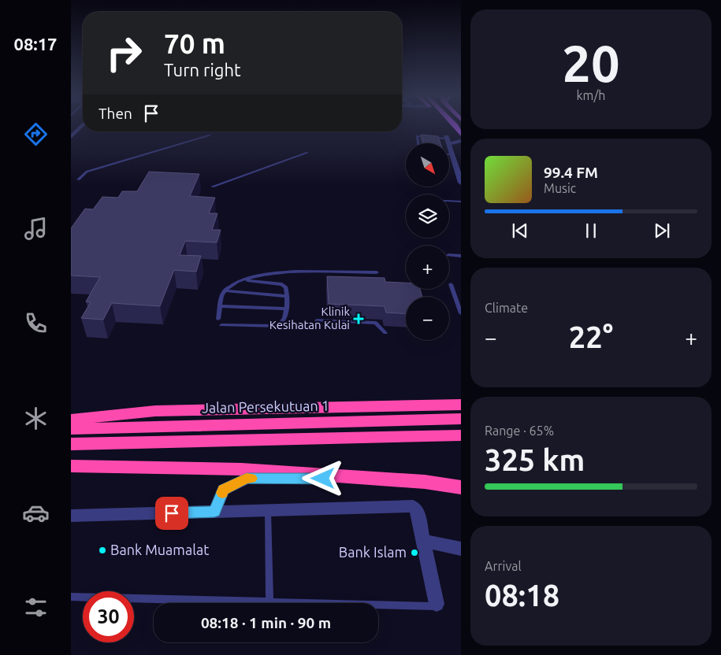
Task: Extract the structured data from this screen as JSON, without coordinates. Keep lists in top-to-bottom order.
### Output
{
  "streets": {
    "highway": ["Jalan Persekutuan 1"]
  },
  "places": {
    "health": ["Klinik Kesihatan Kulai"],
    "other": ["Bank Muamalat", "Bank Islam"]
  },
  "north": "bottom right",
  "page": {
    "tabs": "08:17",
    "tile": [
      ["20", "km/h"],
      "Climate",
      ["Range · 65%", "325 km"],
      ["Arrival", "08:18"]
    ],
    "turn": ["70 m", "Turn right"],
    "then": "Then",
    "map_buttons": ["+", "−"],
    "song": ["99.4 FM", "Music"],
    "heat": ["−", "22°", "+"],
    "limit": "30",
    "trip": "08:18 · 1 min · 90 m"
  }
}
